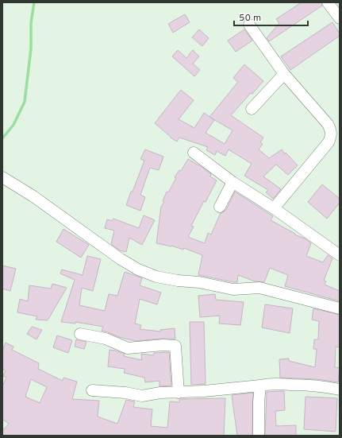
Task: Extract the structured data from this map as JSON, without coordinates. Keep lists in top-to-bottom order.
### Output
{
  "scale_bar": "50 m"
}
